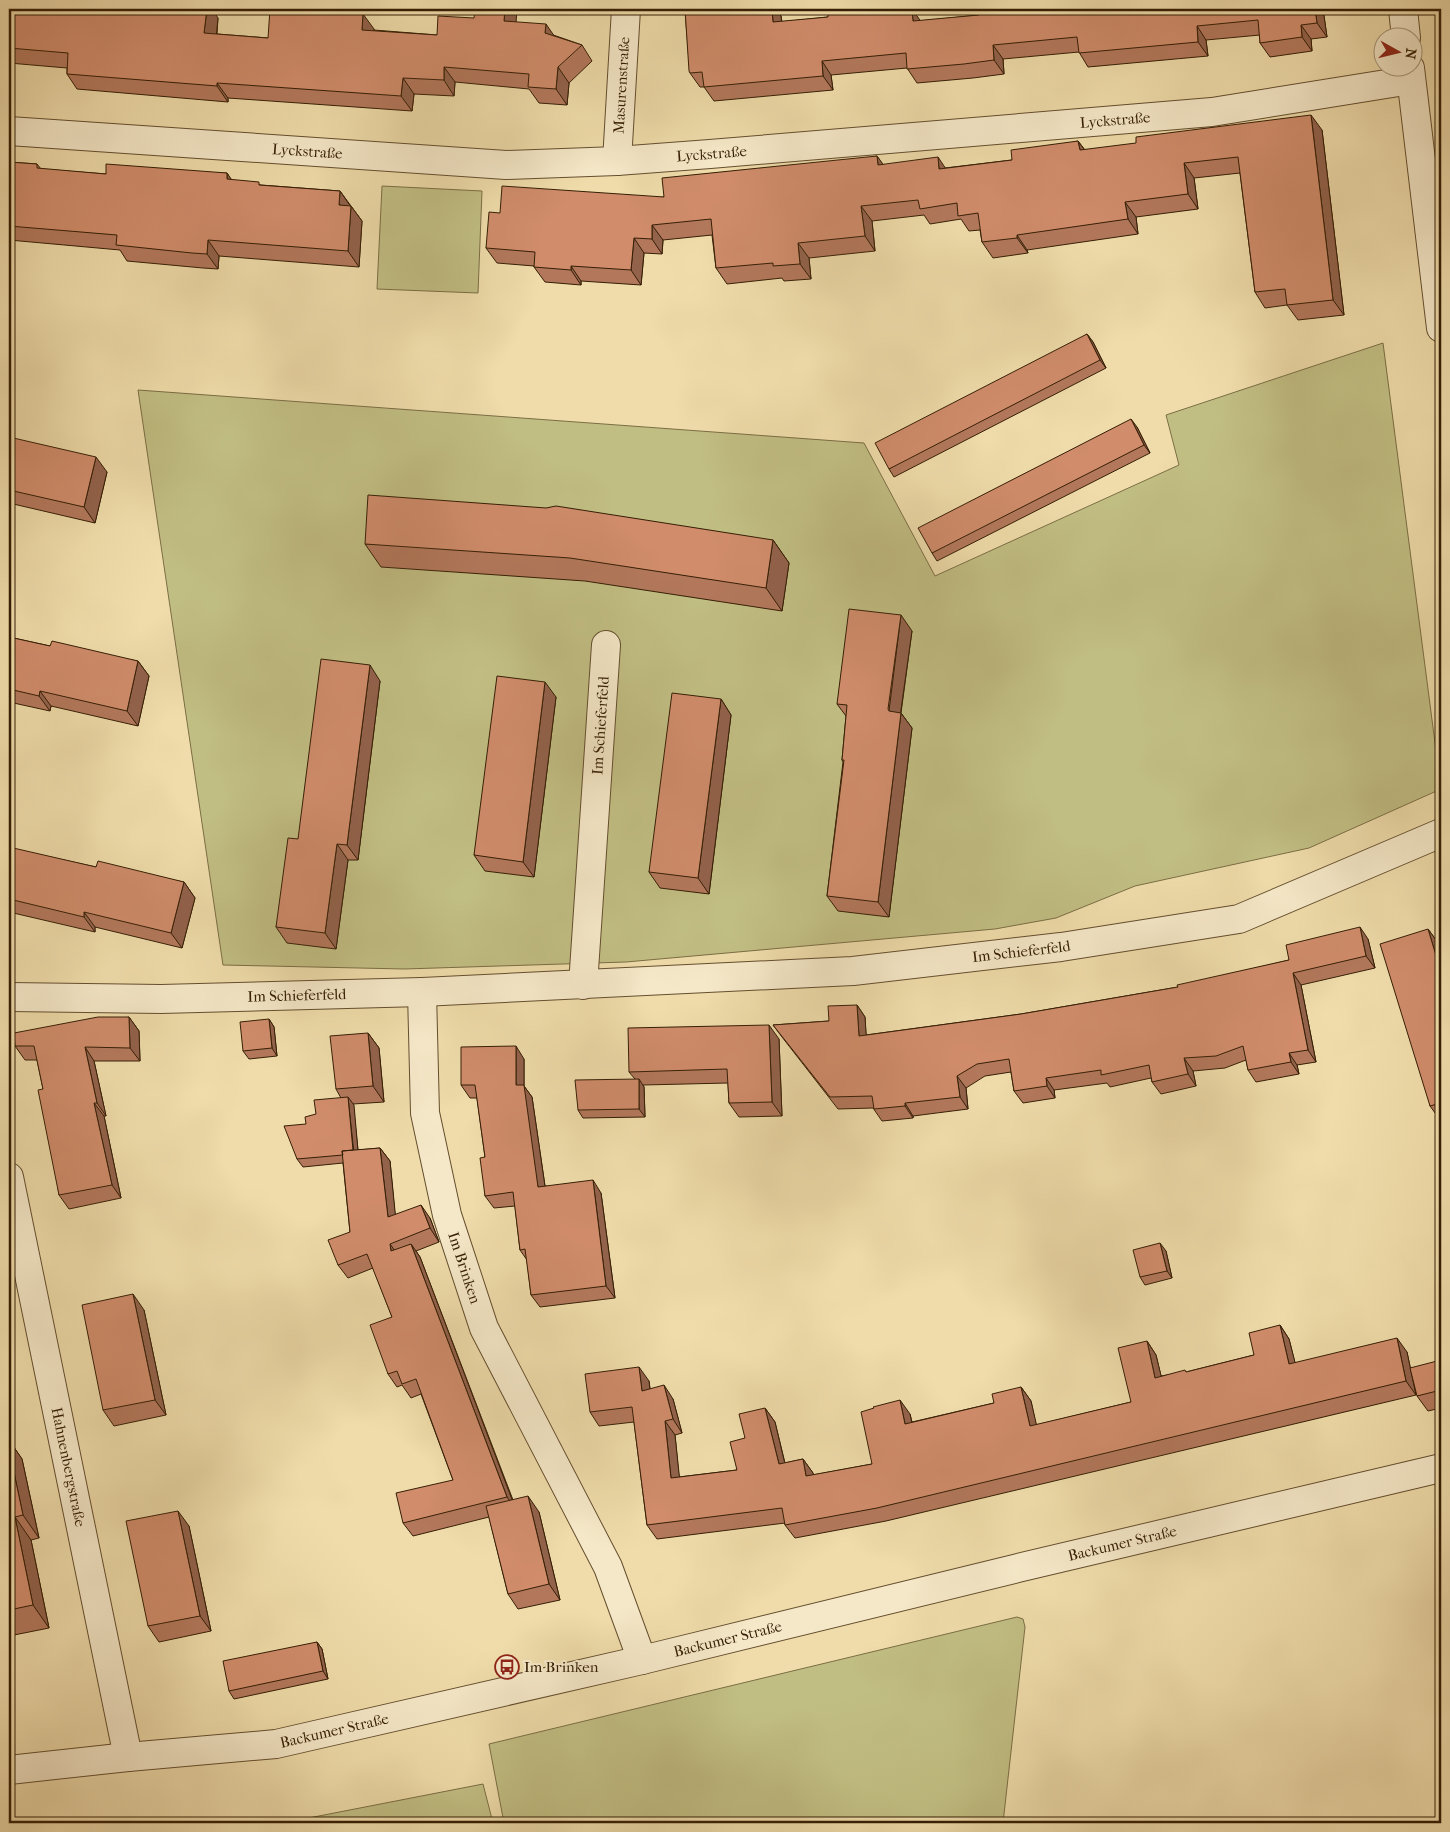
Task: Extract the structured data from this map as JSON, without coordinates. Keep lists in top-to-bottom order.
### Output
{
  "streets": {
    "street": [
      "Masurenstraße",
      "Lyckstraße",
      "Im Schieferfeld",
      "Im Brinken",
      "Hahnenbergstraße",
      "Backumer Straße"
    ]
  },
  "crossings": [
    ["Masurenstraße", "Lyckstraße"],
    ["Im Schieferfeld", "Im Brinken"],
    ["Im Brinken", "Backumer Straße"],
    ["Hahnenbergstraße", "Backumer Straße"]
  ],
  "places": {
    "bus stop": ["Im Brinken"]
  },
  "north": "right"
}
